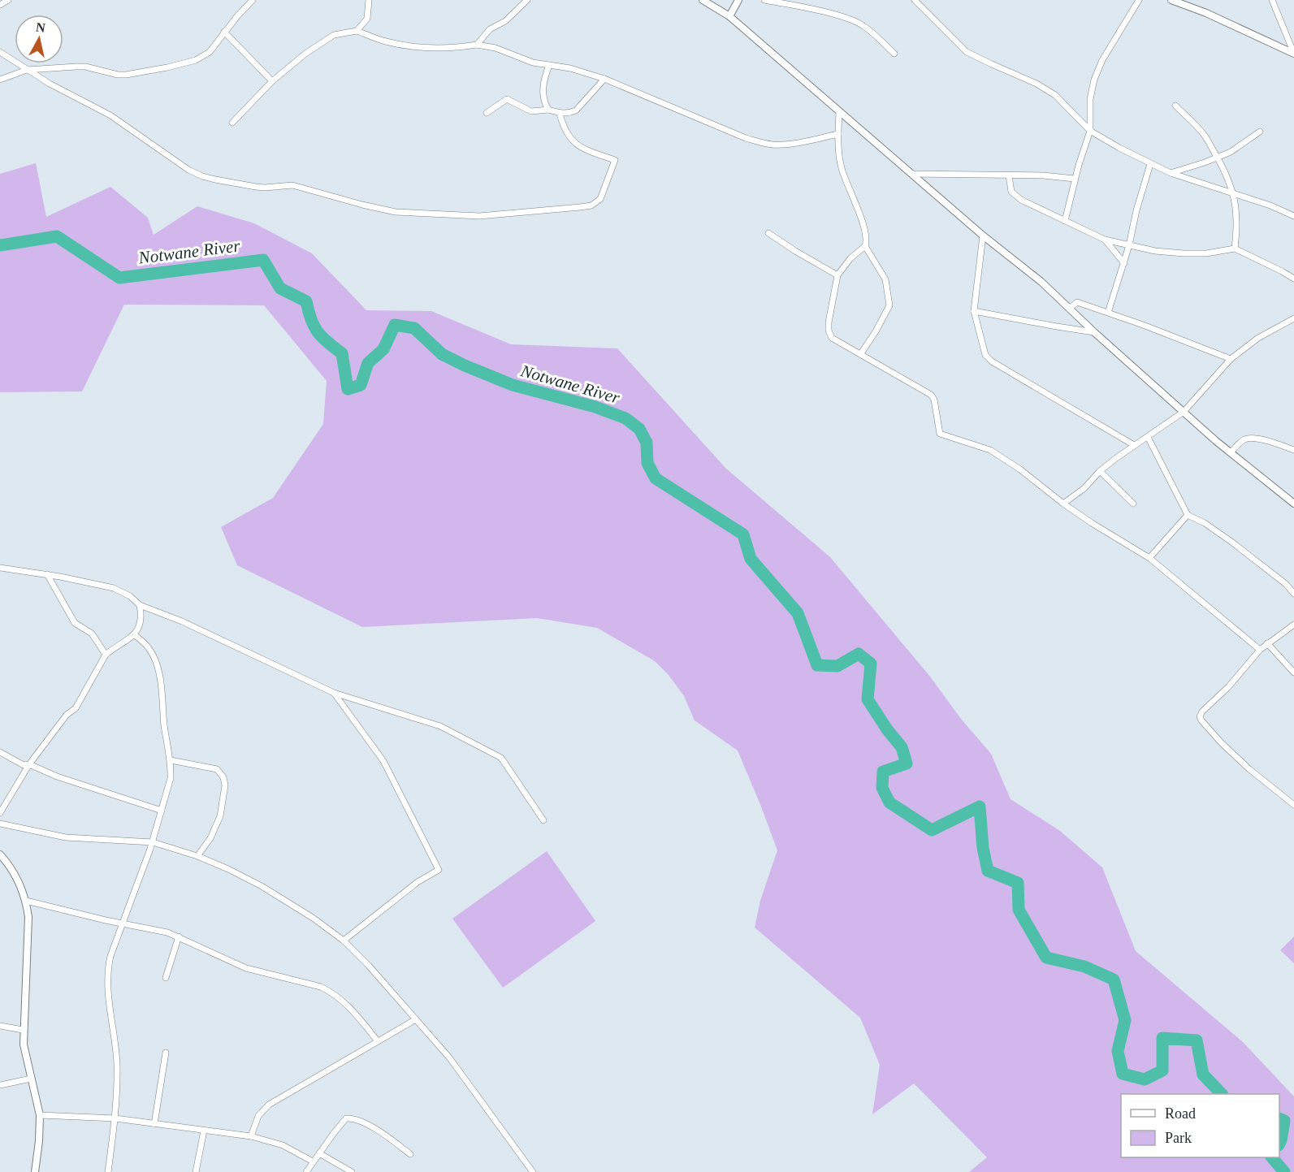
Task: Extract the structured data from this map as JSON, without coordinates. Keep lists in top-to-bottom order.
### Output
{
  "water": ["Notwane River"],
  "legend": ["Road", "Park"],
  "north": "top"
}
